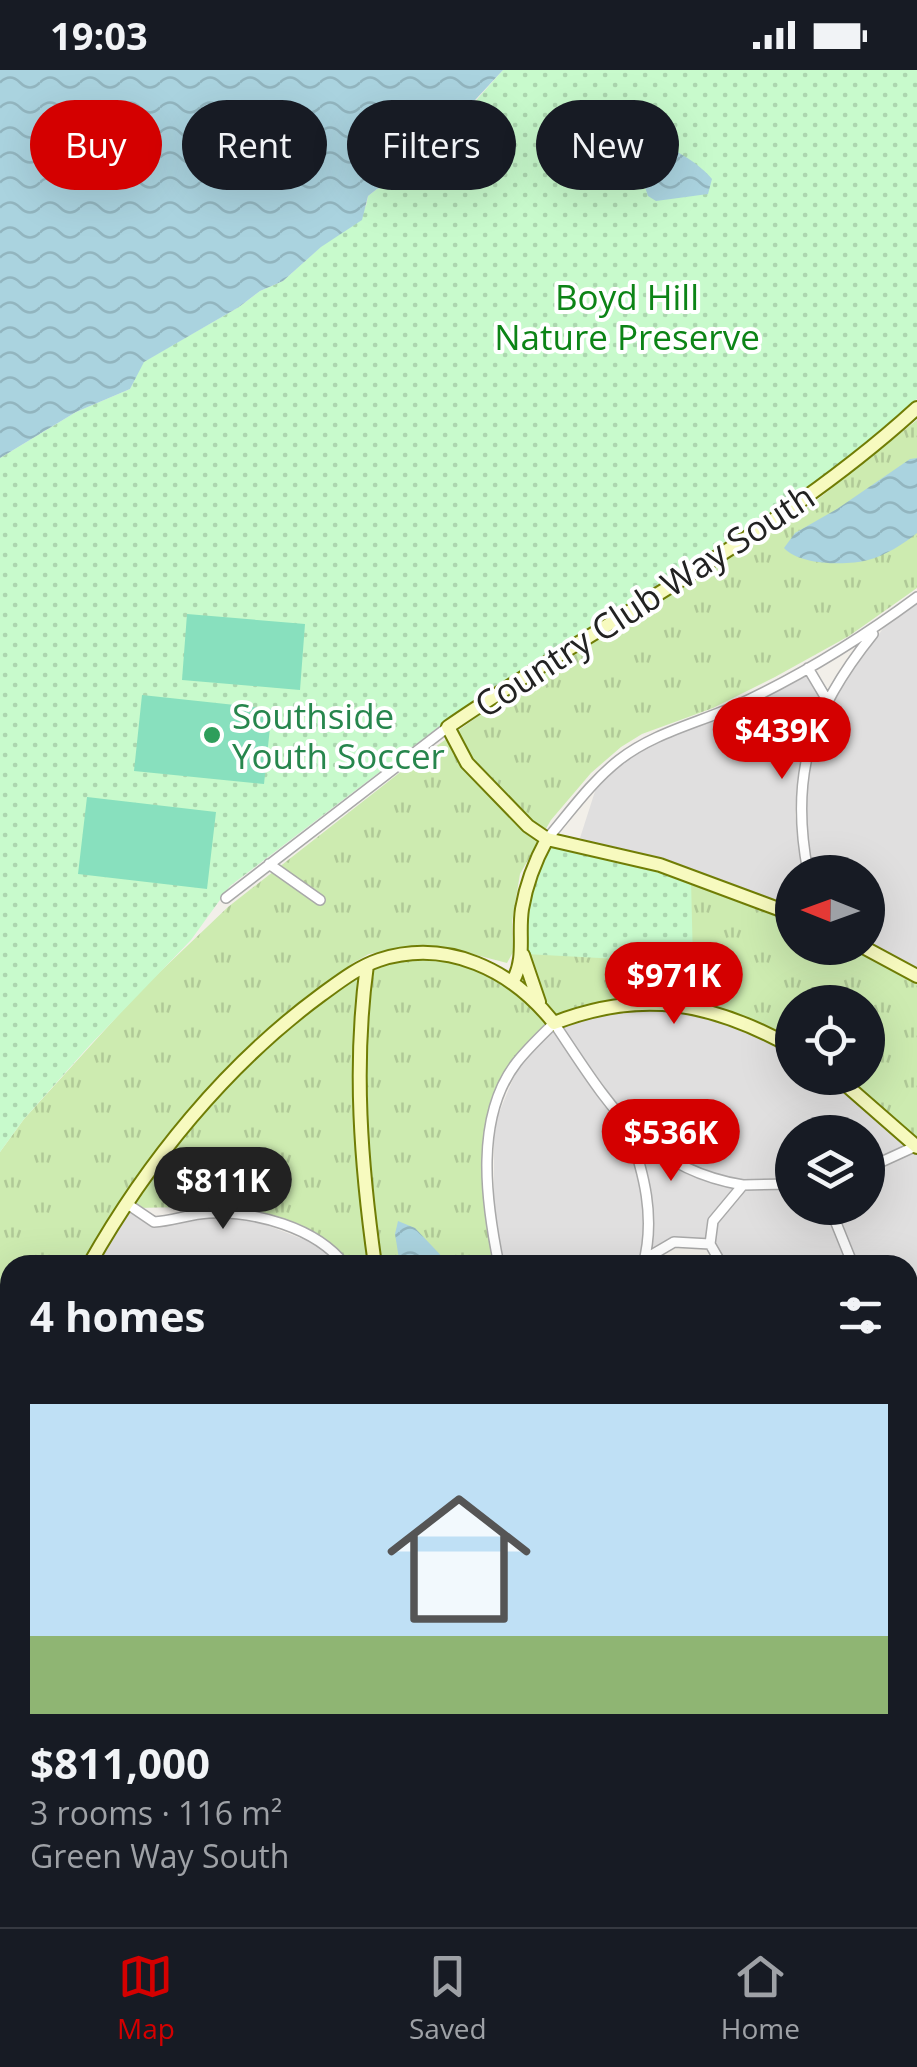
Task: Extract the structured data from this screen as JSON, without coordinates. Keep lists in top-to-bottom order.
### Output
{
  "streets": {
    "street": ["Country Club Way South"]
  },
  "parks": ["Boyd Hill Nature Preserve"],
  "places": ["Southside Youth Soccer"],
  "north": "left",
  "page": {
    "status": "19:03",
    "chip": [
      "Buy",
      "Rent",
      "Filters",
      "New"
    ],
    "price": [
      "$439K",
      "$971K",
      "$536K",
      "$811K"
    ],
    "heading": "4 homes",
    "list": [
      {
        "name": "$811,000",
        "note": "3 rooms · 116 m² · Green Way South"
      }
    ],
    "tabs": ["Map", "Saved", "Home"]
  }
}
